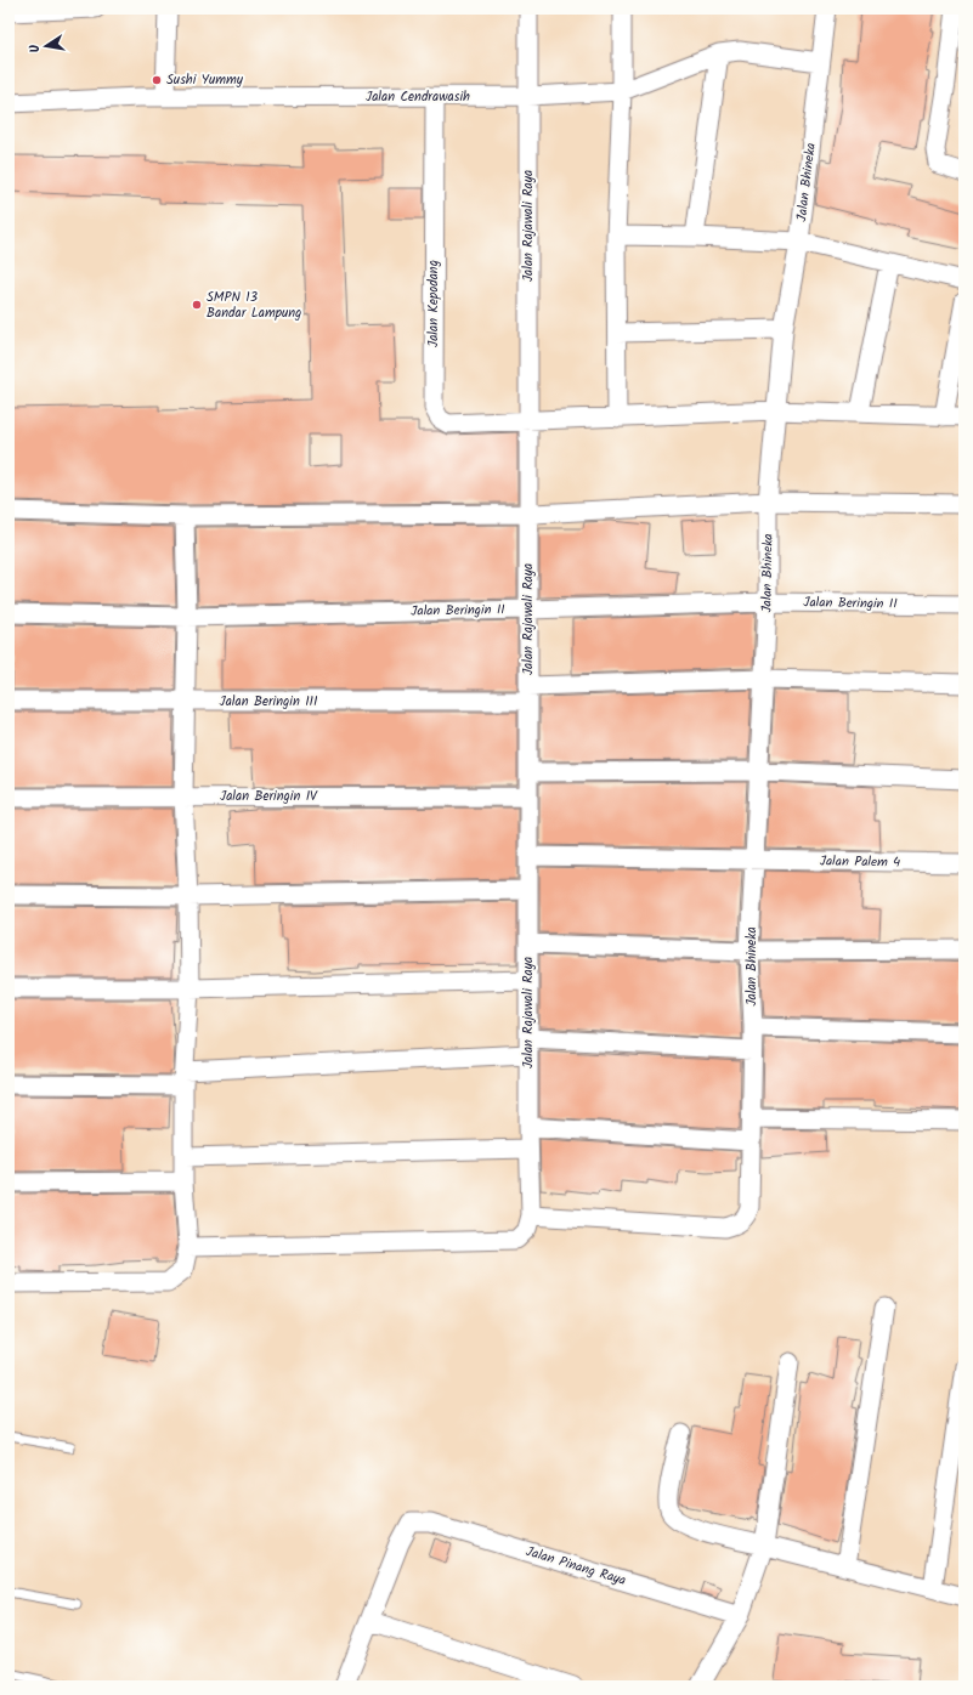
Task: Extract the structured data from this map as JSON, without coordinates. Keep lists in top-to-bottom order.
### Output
{
  "streets": {
    "street": [
      "Jalan Cendrawasih",
      "Jalan Bhineka",
      "Jalan Rajawali Raya",
      "Jalan Kepodang",
      "Jalan Beringin II",
      "Jalan Beringin III",
      "Jalan Beringin IV",
      "Jalan Palem 4",
      "Jalan Pinang Raya"
    ]
  },
  "crossings": [
    ["Jalan Cendrawasih", "Jalan Bhineka"],
    ["Jalan Cendrawasih", "Jalan Rajawali Raya"],
    ["Jalan Cendrawasih", "Jalan Kepodang"],
    ["Jalan Bhineka", "Jalan Rajawali Raya"],
    ["Jalan Bhineka", "Jalan Kepodang"],
    ["Jalan Bhineka", "Jalan Beringin II"],
    ["Jalan Bhineka", "Jalan Beringin III"],
    ["Jalan Bhineka", "Jalan Palem 4"],
    ["Jalan Rajawali Raya", "Jalan Kepodang"],
    ["Jalan Rajawali Raya", "Jalan Beringin II"],
    ["Jalan Rajawali Raya", "Jalan Beringin III"],
    ["Jalan Rajawali Raya", "Jalan Beringin IV"],
    ["Jalan Rajawali Raya", "Jalan Palem 4"]
  ],
  "places": ["Sushi Yummy", "SMPN 13 Bandar Lampung"],
  "north": "left"
}
